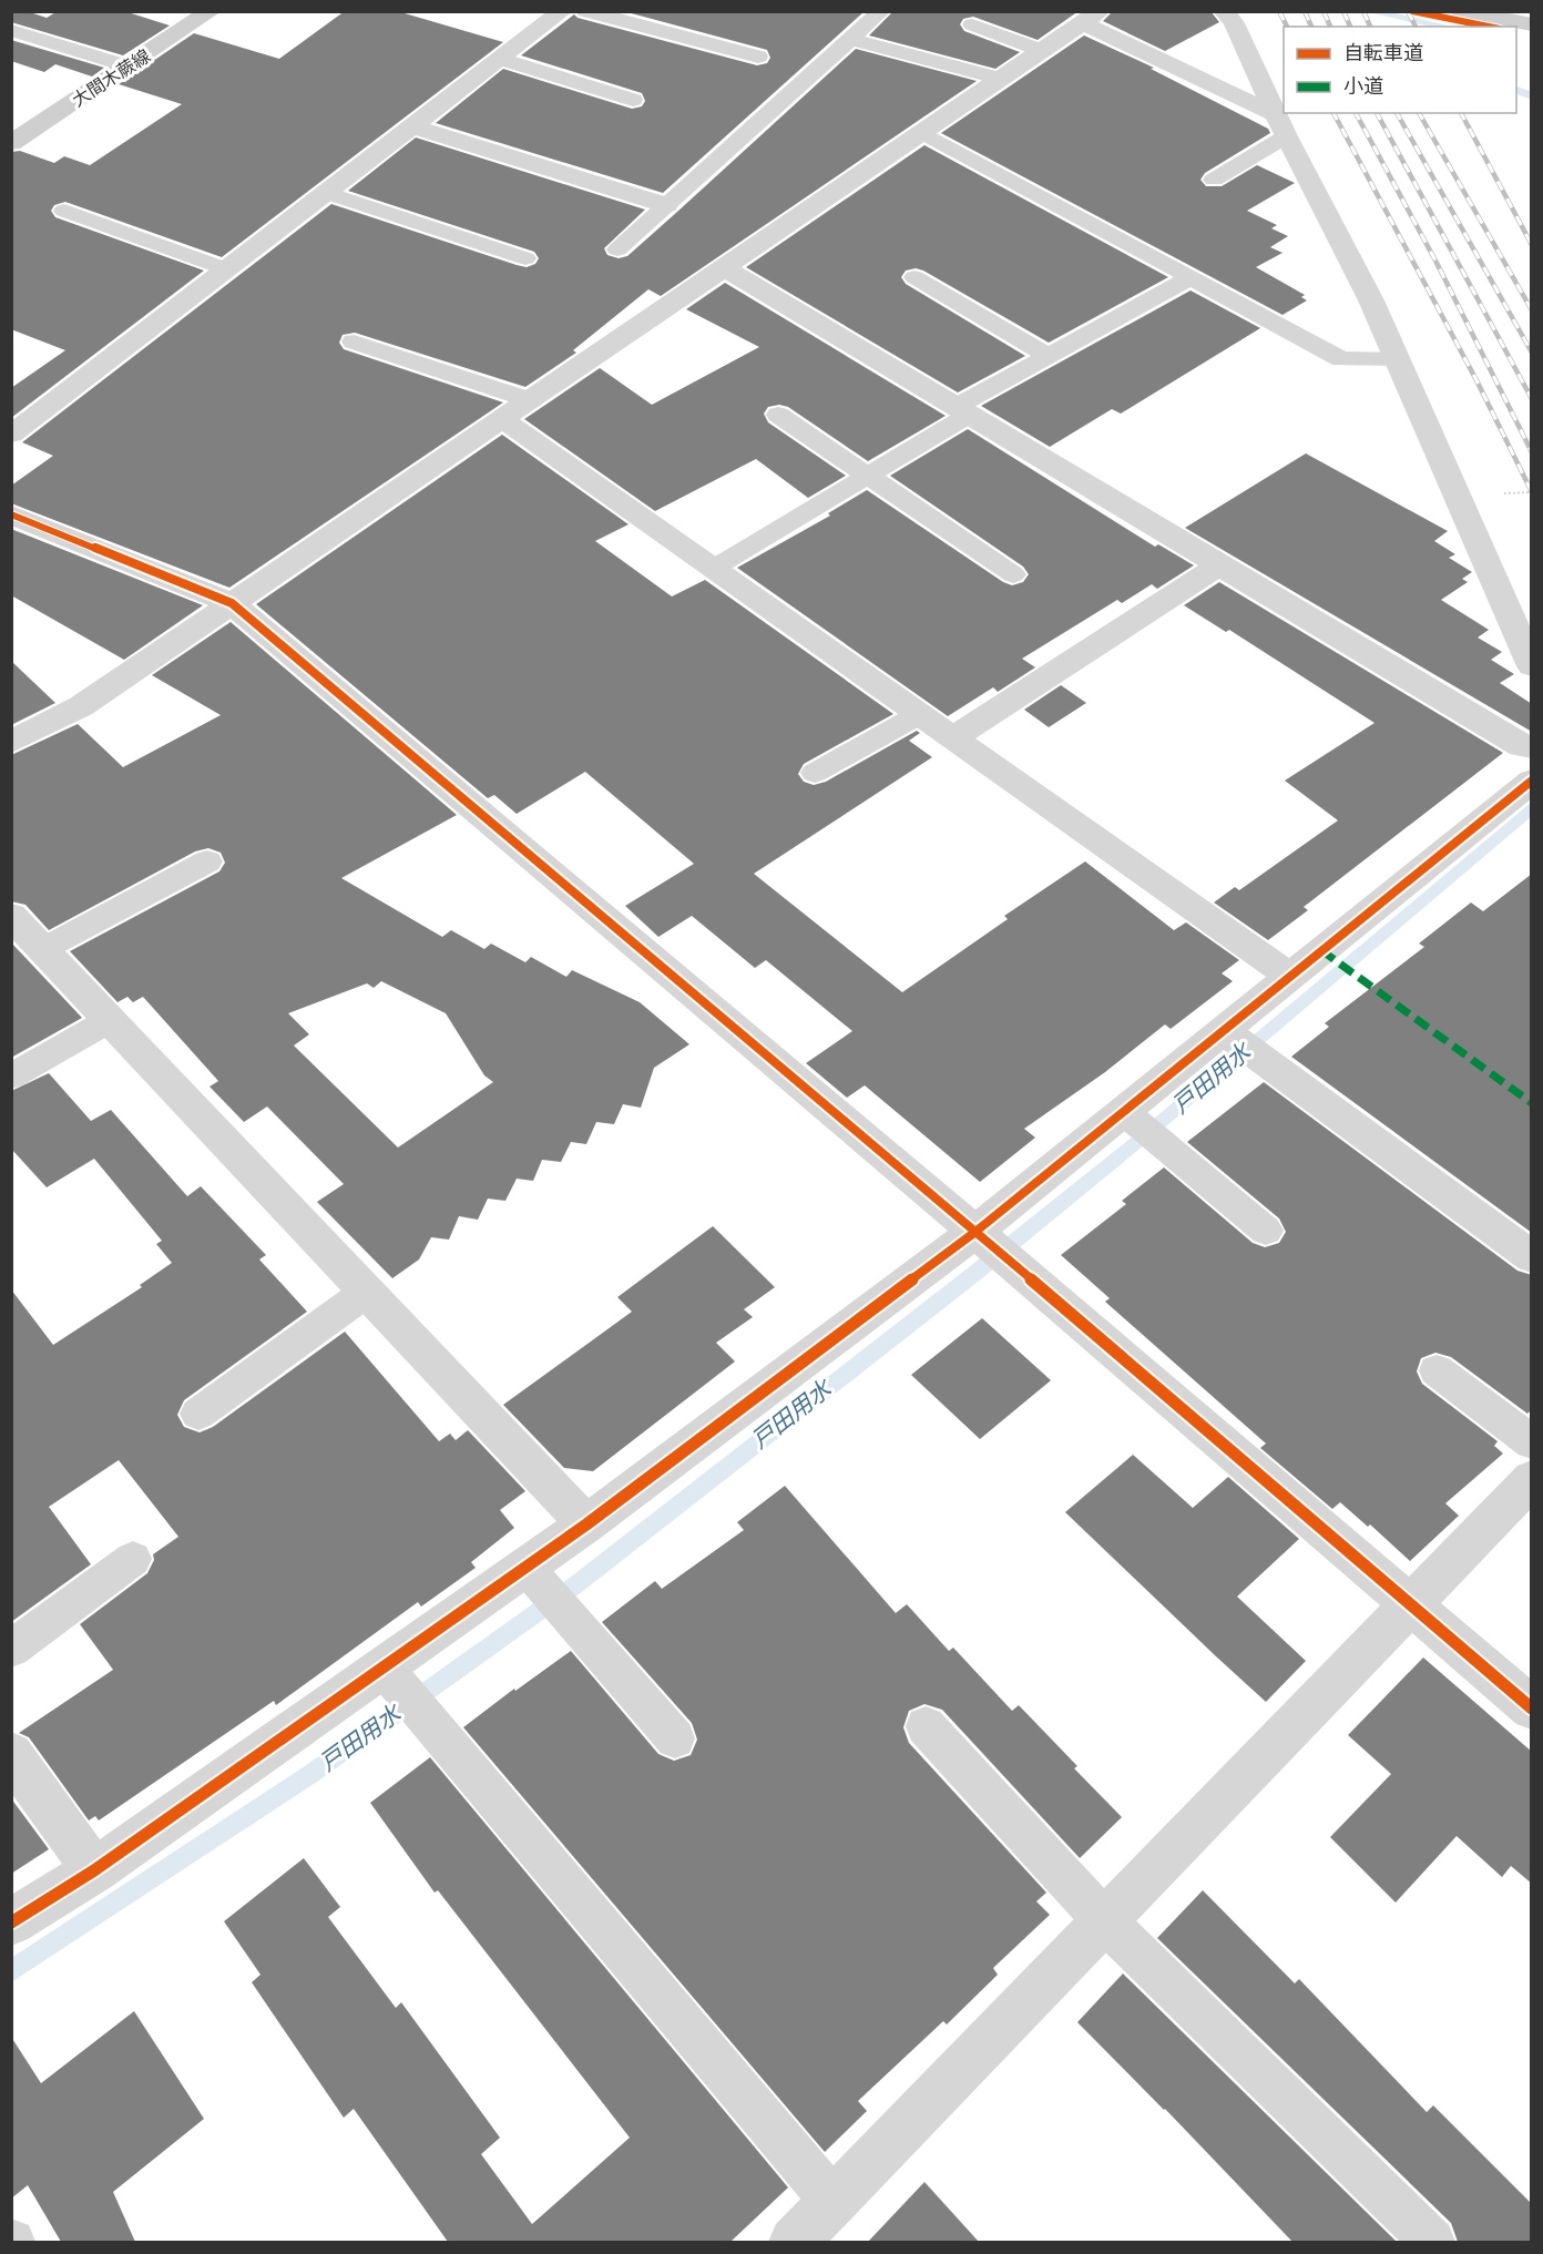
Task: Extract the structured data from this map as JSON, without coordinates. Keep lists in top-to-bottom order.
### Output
{
  "streets": {
    "main road": ["大間木蕨線"]
  },
  "water": ["戸田用水"],
  "legend": ["自転車道", "小道"]
}
